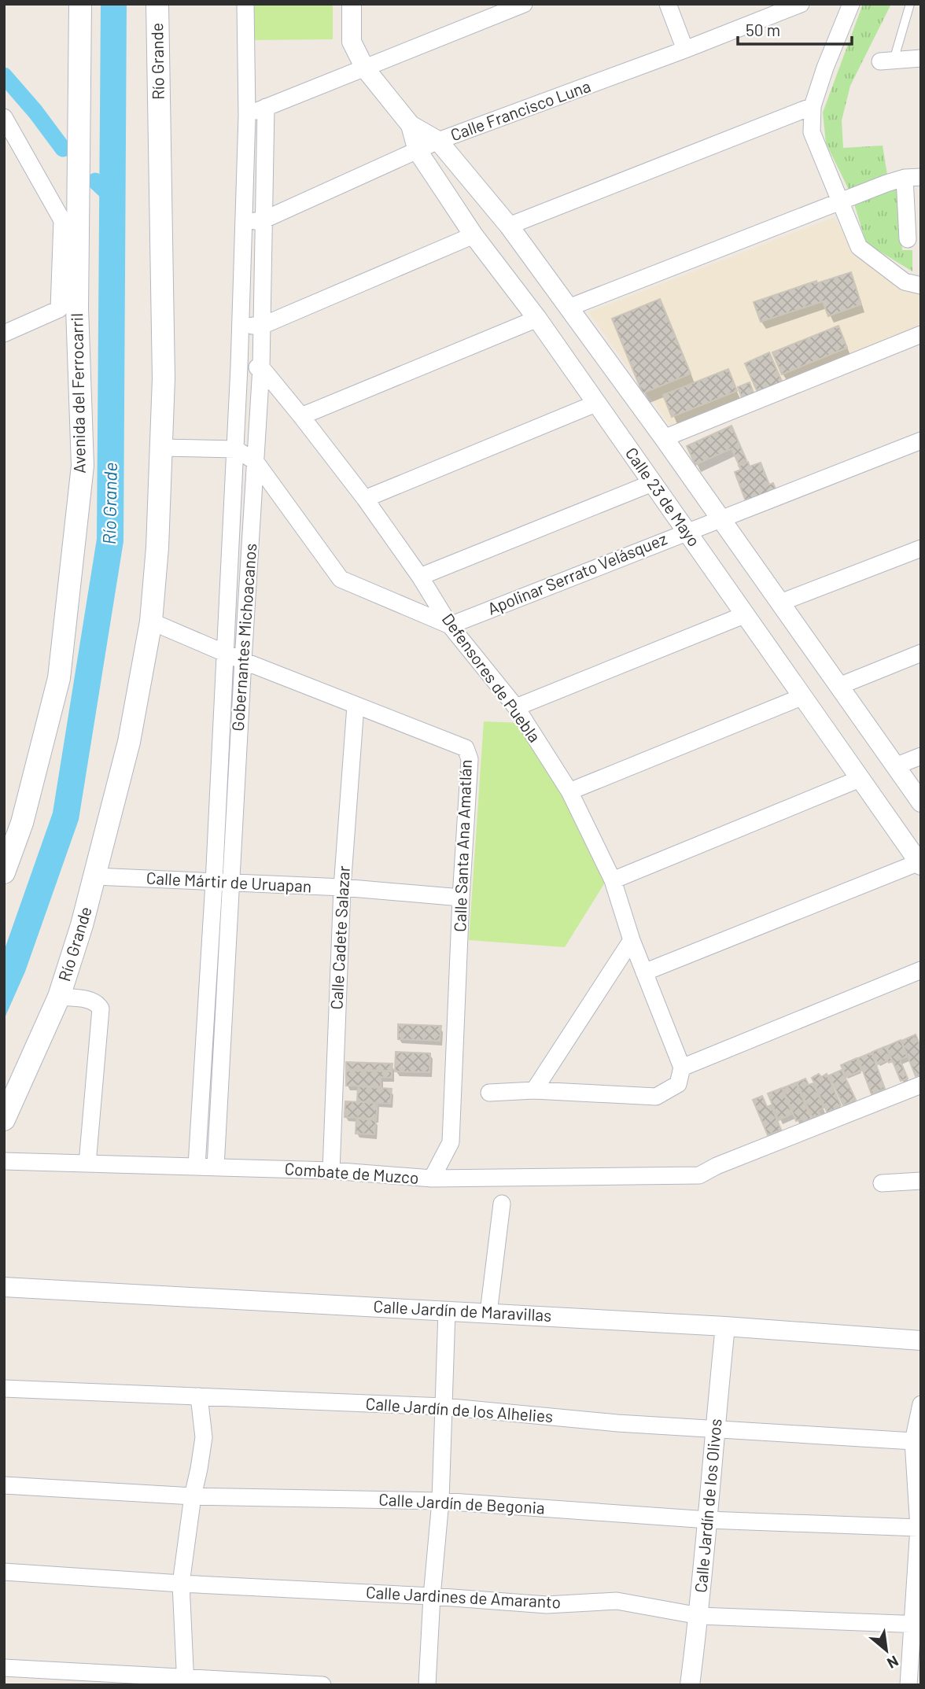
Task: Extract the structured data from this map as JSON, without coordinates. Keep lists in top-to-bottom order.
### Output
{
  "streets": {
    "main road": ["Río Grande", "Avenida del Ferrocarril"],
    "street": [
      "Calle Francisco Luna",
      "Calle 23 de Mayo",
      "Apolinar Serrato Velásquez",
      "Gobernantes Michoacanos",
      "Defensores de Puebla",
      "Calle Santa Ana Amatlán",
      "Calle Mártir de Uruapan",
      "Calle Cadete Salazar",
      "Combate de Muzco",
      "Calle Jardín de Maravillas",
      "Calle Jardín de los Alhelies",
      "Calle Jardín de Begonia",
      "Calle Jardín de los Olivos",
      "Calle Jardines de Amaranto"
    ]
  },
  "crossings": [
    ["Río Grande", "Calle Santa Ana Amatlán"],
    ["Río Grande", "Calle Mártir de Uruapan"],
    ["Calle Francisco Luna", "Calle 23 de Mayo"],
    ["Calle Francisco Luna", "Gobernantes Michoacanos"],
    ["Calle 23 de Mayo", "Apolinar Serrato Velásquez"],
    ["Apolinar Serrato Velásquez", "Defensores de Puebla"],
    ["Gobernantes Michoacanos", "Defensores de Puebla"],
    ["Gobernantes Michoacanos", "Calle Santa Ana Amatlán"],
    ["Gobernantes Michoacanos", "Calle Mártir de Uruapan"],
    ["Gobernantes Michoacanos", "Combate de Muzco"],
    ["Calle Santa Ana Amatlán", "Calle Mártir de Uruapan"],
    ["Calle Santa Ana Amatlán", "Calle Cadete Salazar"],
    ["Calle Santa Ana Amatlán", "Combate de Muzco"],
    ["Calle Mártir de Uruapan", "Calle Cadete Salazar"],
    ["Calle Cadete Salazar", "Combate de Muzco"],
    ["Calle Jardín de Maravillas", "Calle Jardín de los Olivos"],
    ["Calle Jardín de los Alhelies", "Calle Jardín de los Olivos"],
    ["Calle Jardín de Begonia", "Calle Jardín de los Olivos"],
    ["Calle Jardín de los Olivos", "Calle Jardines de Amaranto"]
  ],
  "water": ["Río Grande"],
  "scale_bar": "50 m",
  "north": "bottom right"
}
